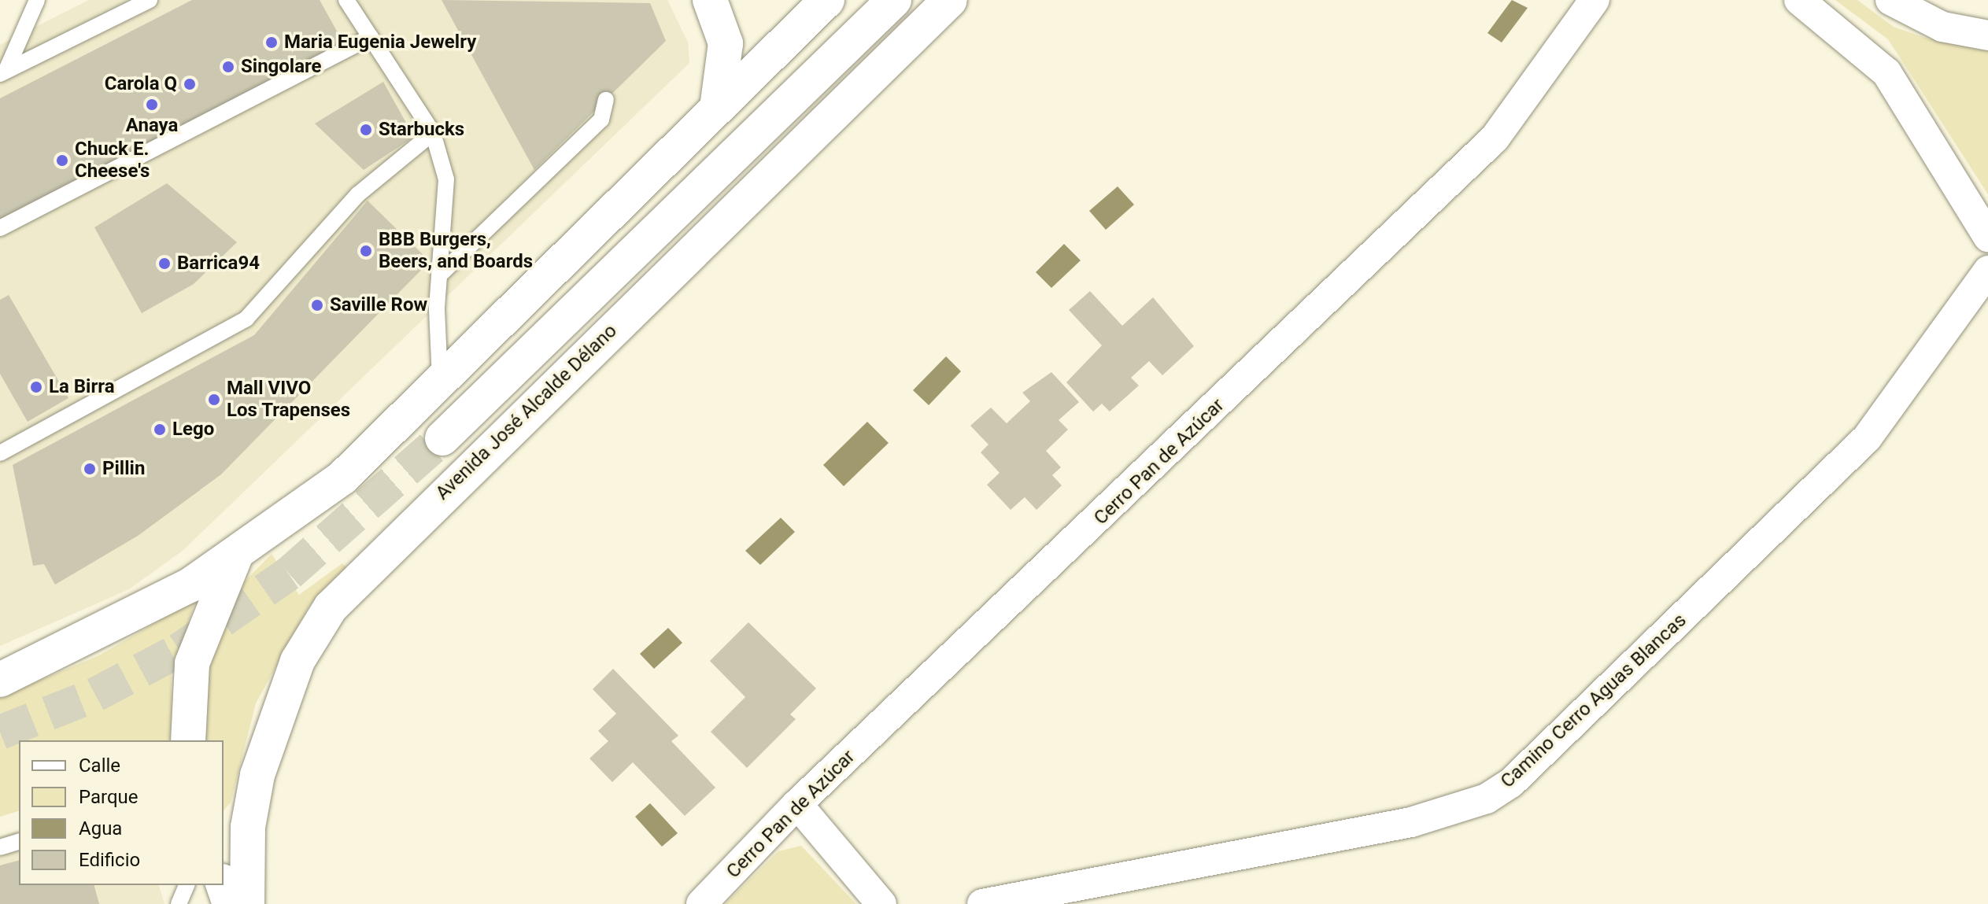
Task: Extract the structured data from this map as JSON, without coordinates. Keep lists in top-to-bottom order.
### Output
{
  "streets": {
    "main road": ["Avenida José Alcalde Délano"],
    "street": ["Cerro Pan de Azúcar", "Camino Cerro Aguas Blancas"]
  },
  "places": [
    "Maria Eugenia Jewelry",
    "Singolare",
    "Carola Q",
    "Anaya",
    "Starbucks",
    "Chuck E. Cheese's",
    "BBB Burgers, Beers, and Boards",
    "Barrica94",
    "Saville Row",
    "La Birra",
    "Mall VIVO Los Trapenses",
    "Lego",
    "Pillin"
  ],
  "legend": [
    "Calle",
    "Parque",
    "Agua",
    "Edificio"
  ]
}
